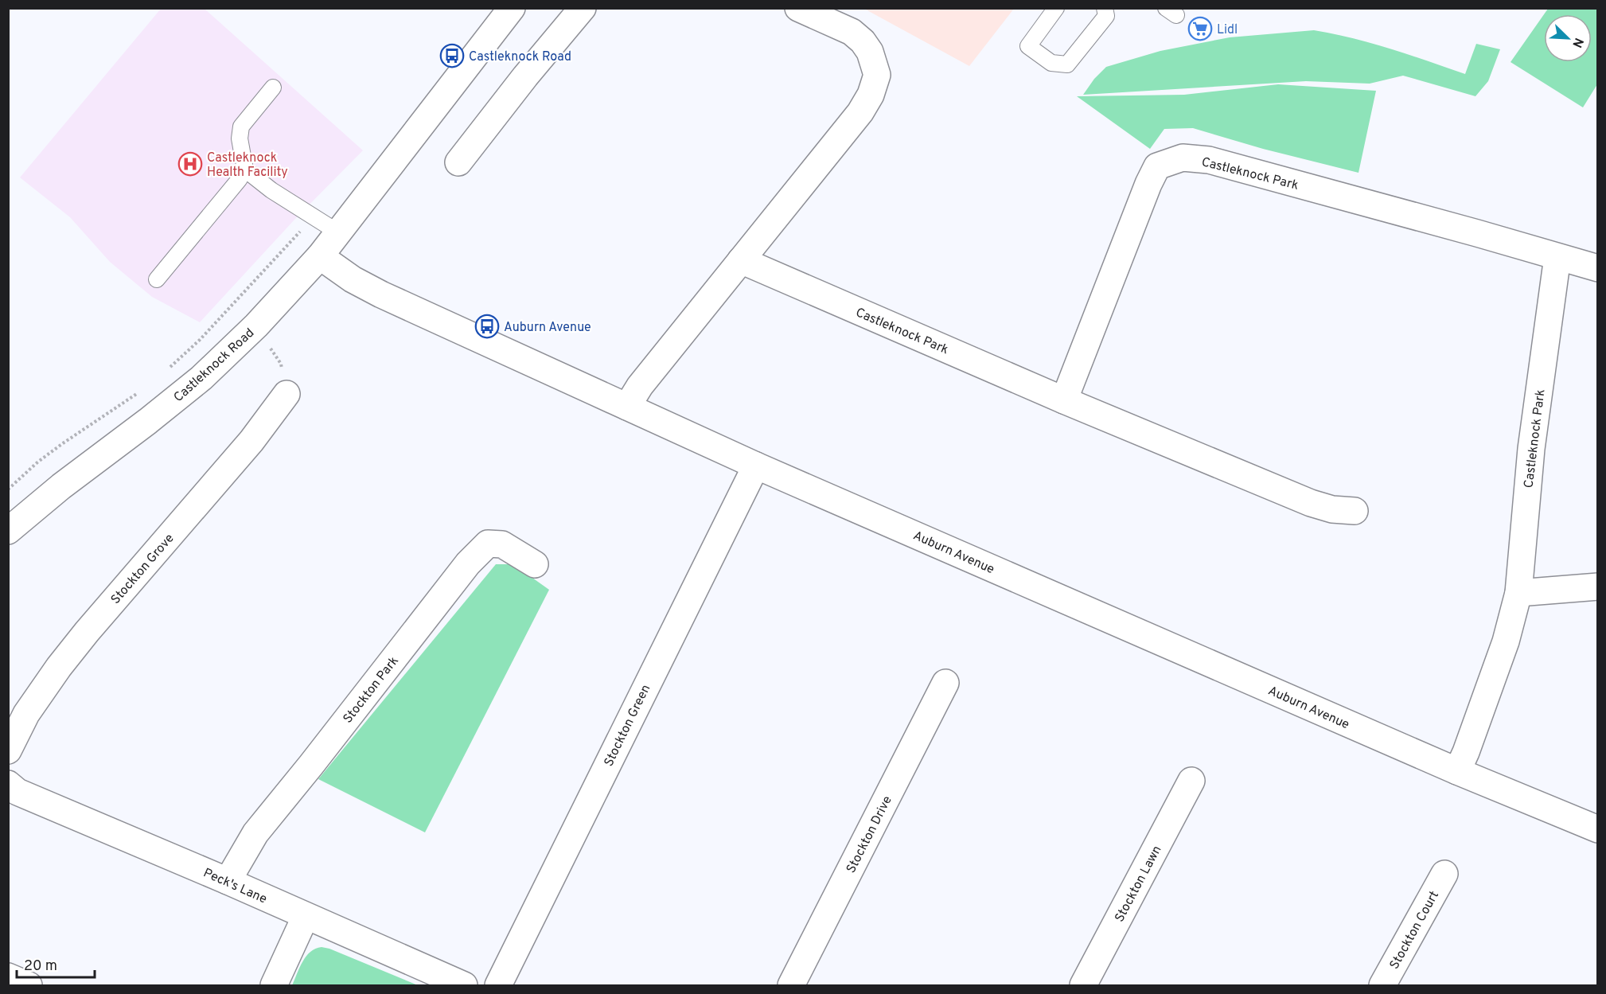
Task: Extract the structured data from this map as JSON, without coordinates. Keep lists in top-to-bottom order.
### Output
{
  "streets": {
    "street": [
      "Castleknock Park",
      "Castleknock Road",
      "Auburn Avenue",
      "Stockton Grove",
      "Stockton Park",
      "Stockton Green",
      "Stockton Drive",
      "Stockton Lawn",
      "Peck's Lane",
      "Stockton Court"
    ]
  },
  "crossings": [
    ["Castleknock Park", "Auburn Avenue"],
    ["Castleknock Road", "Auburn Avenue"],
    ["Auburn Avenue", "Stockton Green"],
    ["Stockton Park", "Peck's Lane"]
  ],
  "places": {
    "supermarket": ["Lidl"],
    "bus stop": ["Castleknock Road", "Auburn Avenue"],
    "hospital": ["Castleknock Health Facility"]
  },
  "scale_bar": "20 m",
  "north": "bottom right"
}
